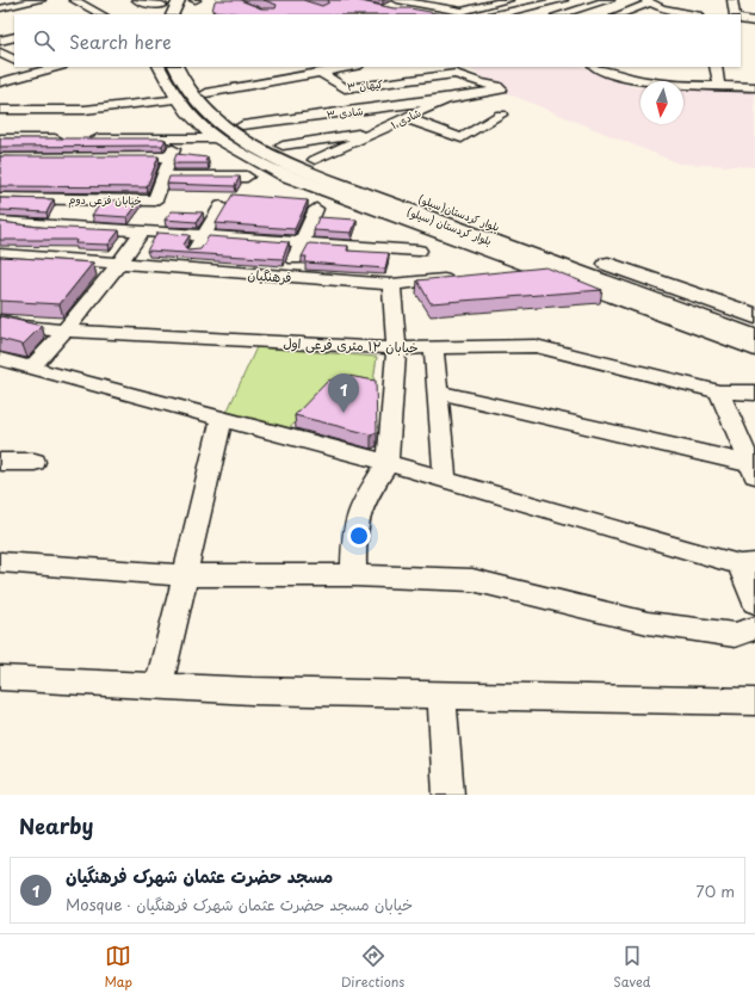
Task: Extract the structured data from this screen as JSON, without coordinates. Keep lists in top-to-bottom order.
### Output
{
  "streets": {
    "main road": ["بلوار کردستان(سیلو)", "بلوار کردستان (سیلو)"],
    "street": [
      "کیهان ۳",
      "شادی ۳",
      "شادی ۱",
      "خیابان فرعی دوم",
      "فرهنگیان",
      "خیابان ۱۲ متری فرعی اول"
    ]
  },
  "crossings": [
    ["کیهان ۳", "شادی ۱"],
    ["شادی ۳", "شادی ۱"],
    ["شادی ۳", "بلوار کردستان(سیلو)"],
    ["شادی ۱", "بلوار کردستان(سیلو)"],
    ["بلوار کردستان(سیلو)", "بلوار کردستان (سیلو)"]
  ],
  "north": "bottom",
  "page": {
    "search": "Search here",
    "pins": "1",
    "heading": "Nearby",
    "list": [
      {
        "mark": "1",
        "name": "مسجد حضرت عثمان شهرک فرهنگیان",
        "note": "Mosque · خیابان مسجد حضرت عثمان شهرک فرهنگیان",
        "value": "70 m"
      }
    ],
    "nav": ["Map", "Directions", "Saved"]
  }
}
